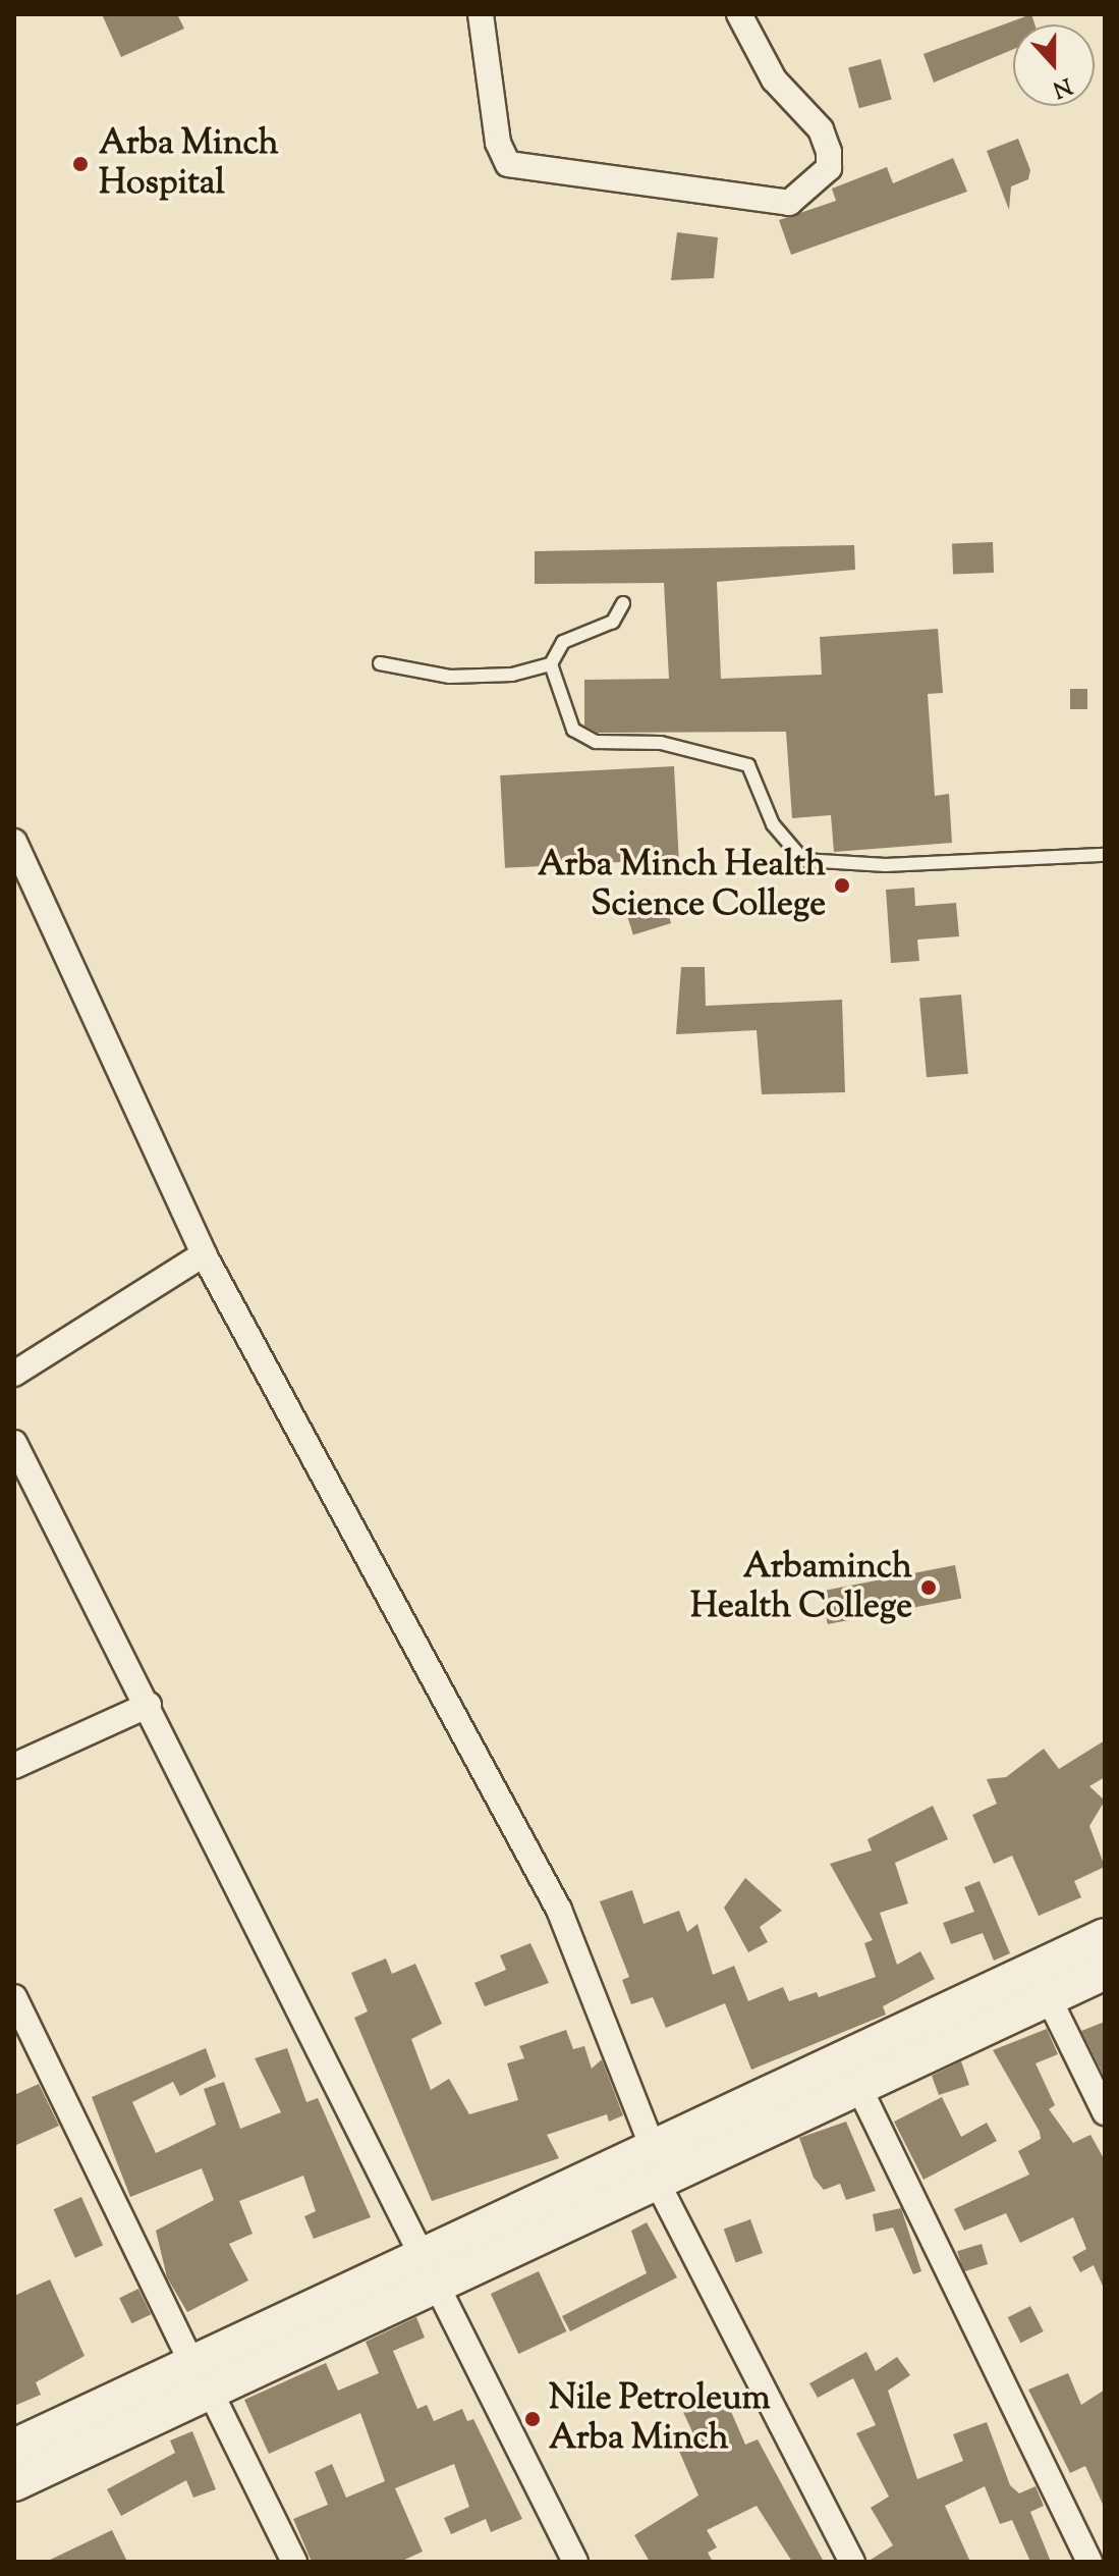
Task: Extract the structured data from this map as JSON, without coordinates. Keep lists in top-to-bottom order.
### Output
{
  "places": [
    "Arba Minch Hospital",
    "Arba Minch Health Science College",
    "Arbaminch Health College",
    "Nile Petroleum Arba Minch"
  ],
  "north": "bottom"
}
